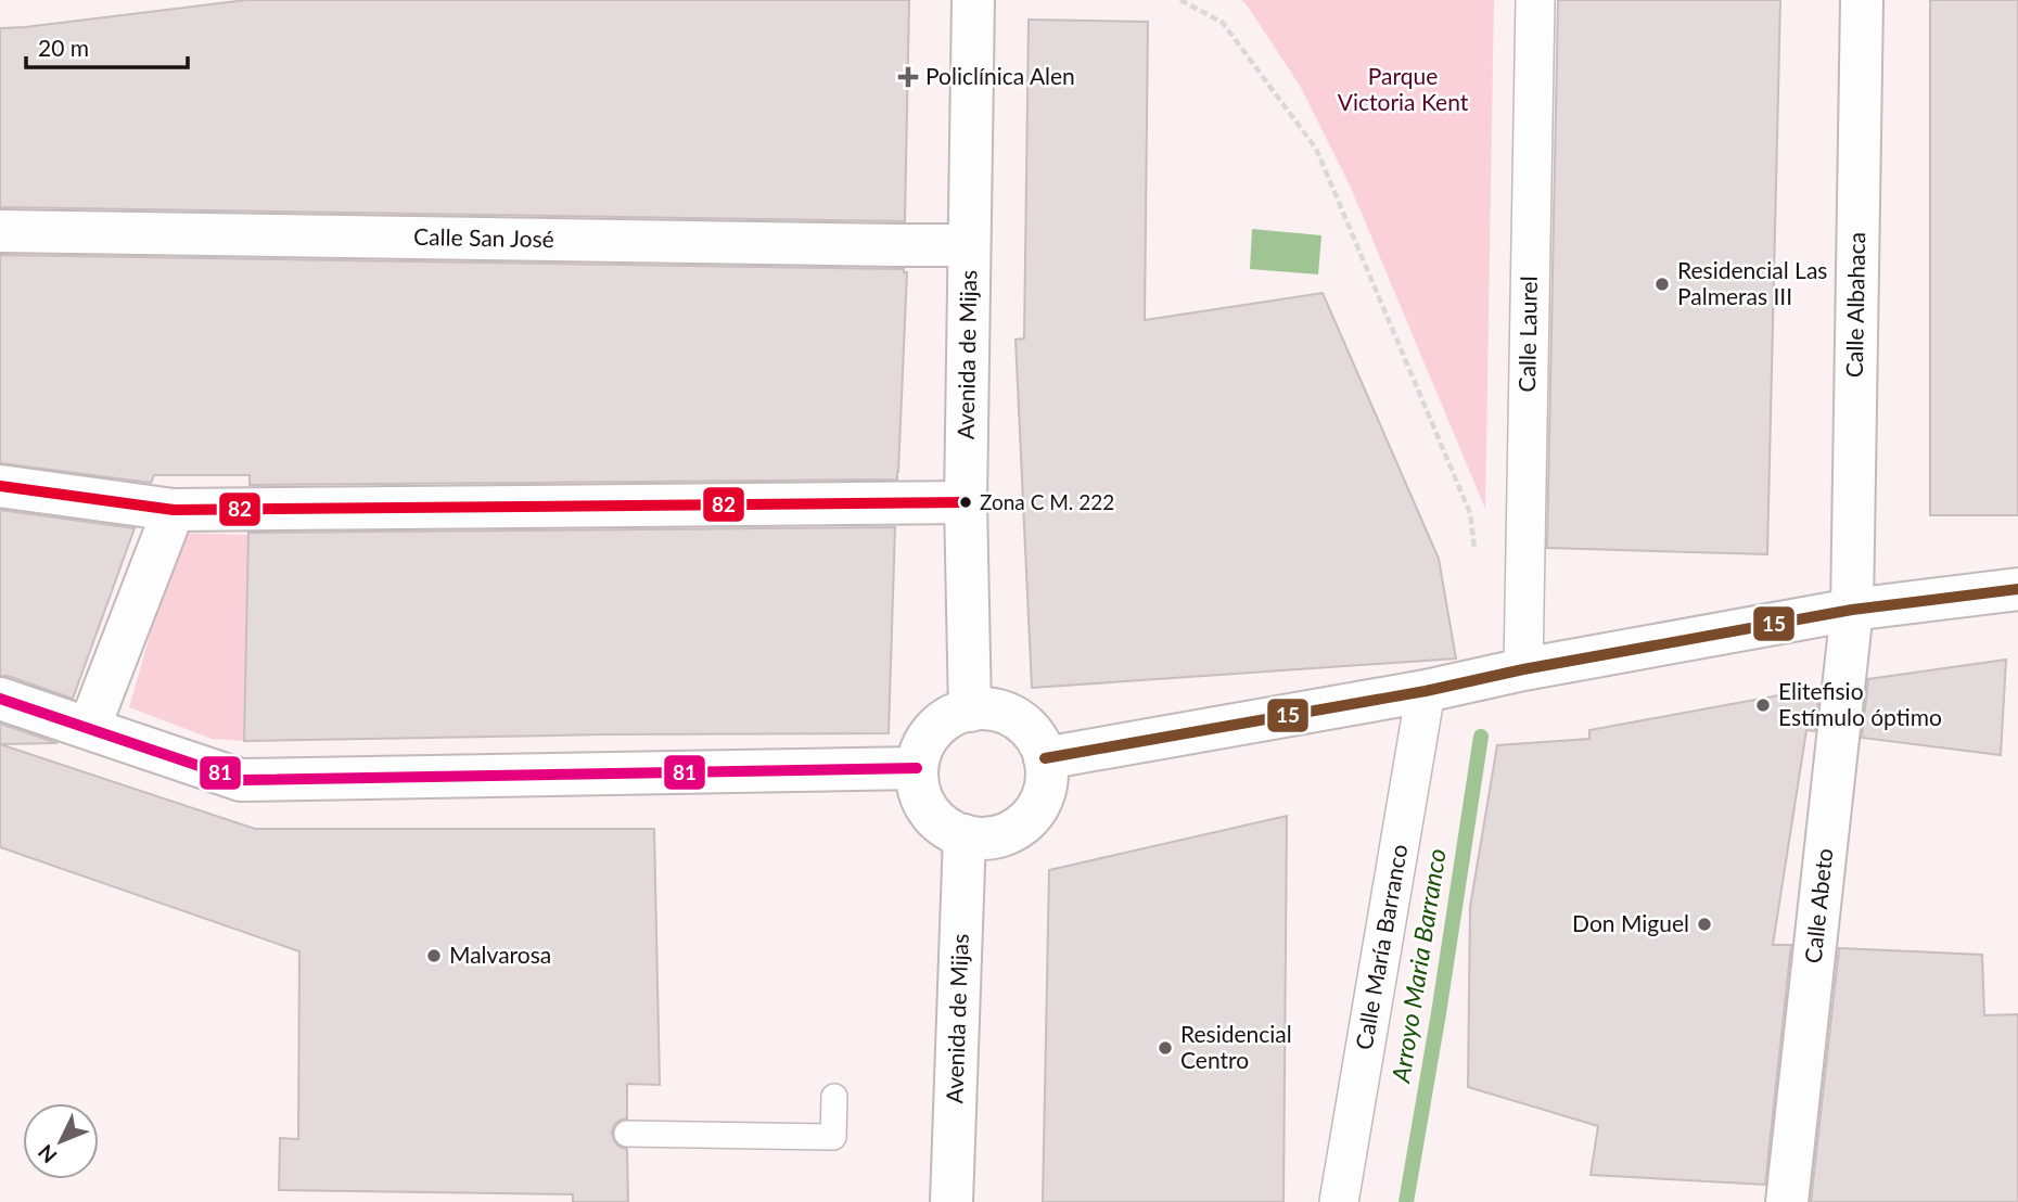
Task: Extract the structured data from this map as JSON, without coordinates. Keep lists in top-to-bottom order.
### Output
{
  "streets": {
    "street": [
      "Calle San José",
      "Calle Albahaca",
      "Calle Laurel",
      "Avenida de Mijas",
      "Calle Abeto",
      "Calle María Barranco"
    ]
  },
  "crossings": [
    ["Calle San José", "Avenida de Mijas"],
    ["Calle Albahaca", "Calle Abeto"]
  ],
  "water": ["Arroyo Maria Barranco"],
  "parks": ["Parque Victoria Kent"],
  "places": {
    "health": ["Policlínica Alen"],
    "other": [
      "Residencial Las Palmeras III",
      "Zona C M. 222",
      "Elitefisio Estímulo óptimo",
      "Don Miguel",
      "Malvarosa",
      "Residencial Centro"
    ]
  },
  "lines": ["transit line 82", "transit line 15", "transit line 81"],
  "scale_bar": "20 m",
  "north": "bottom left"
}
